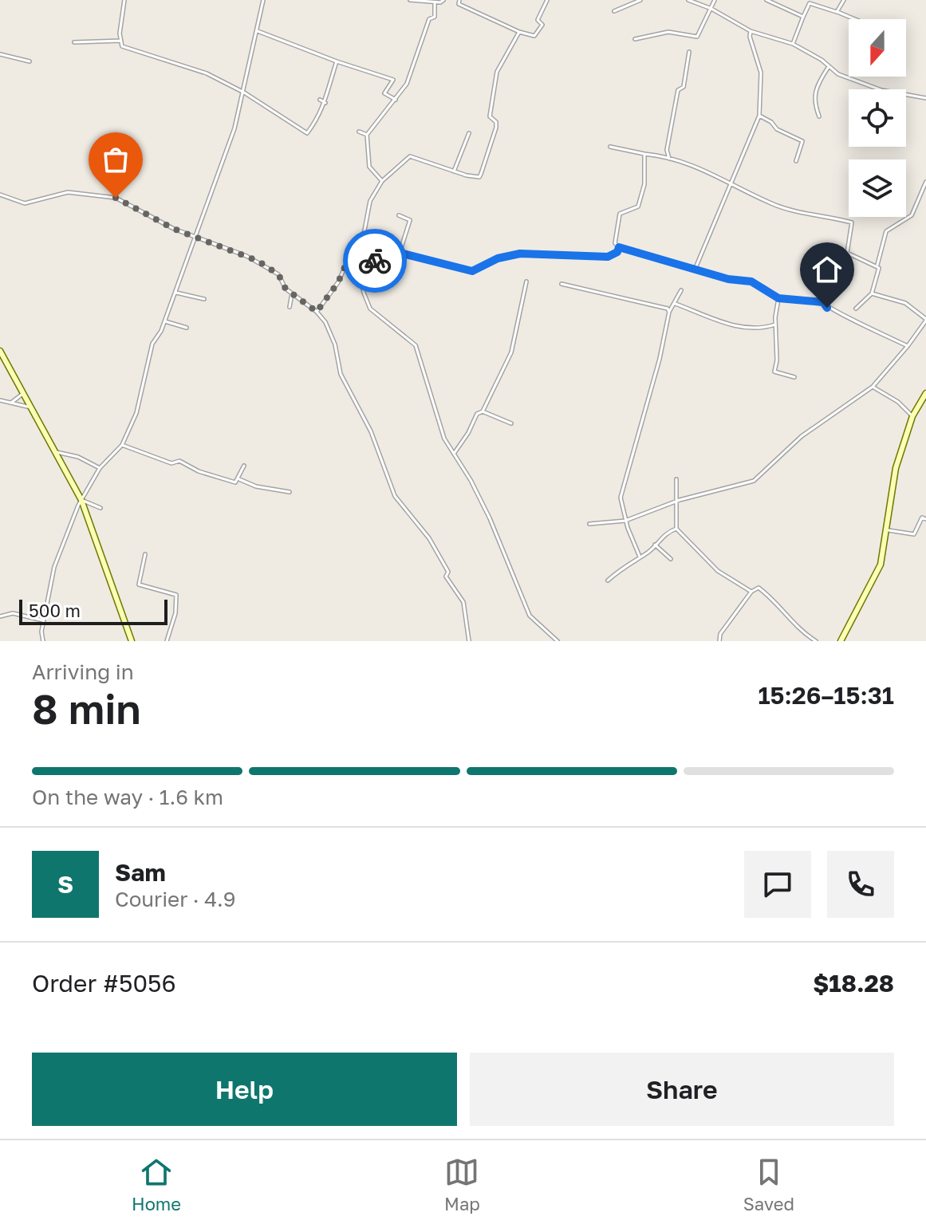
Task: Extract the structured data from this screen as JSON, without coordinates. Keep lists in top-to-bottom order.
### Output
{
  "scale_bar": "500 m",
  "north": "bottom",
  "page": {
    "scale": "500 m",
    "heading": ["8 min", "Arriving in", "15:26–15:31"],
    "panel": [
      "Sam",
      "Courier · 4.9",
      "Order #5056",
      "$18.28"
    ],
    "bar": "On the way · 1.6 km",
    "round": "S",
    "buttons": ["Help", "Share"],
    "tabs": ["Home", "Map", "Saved"]
  }
}
